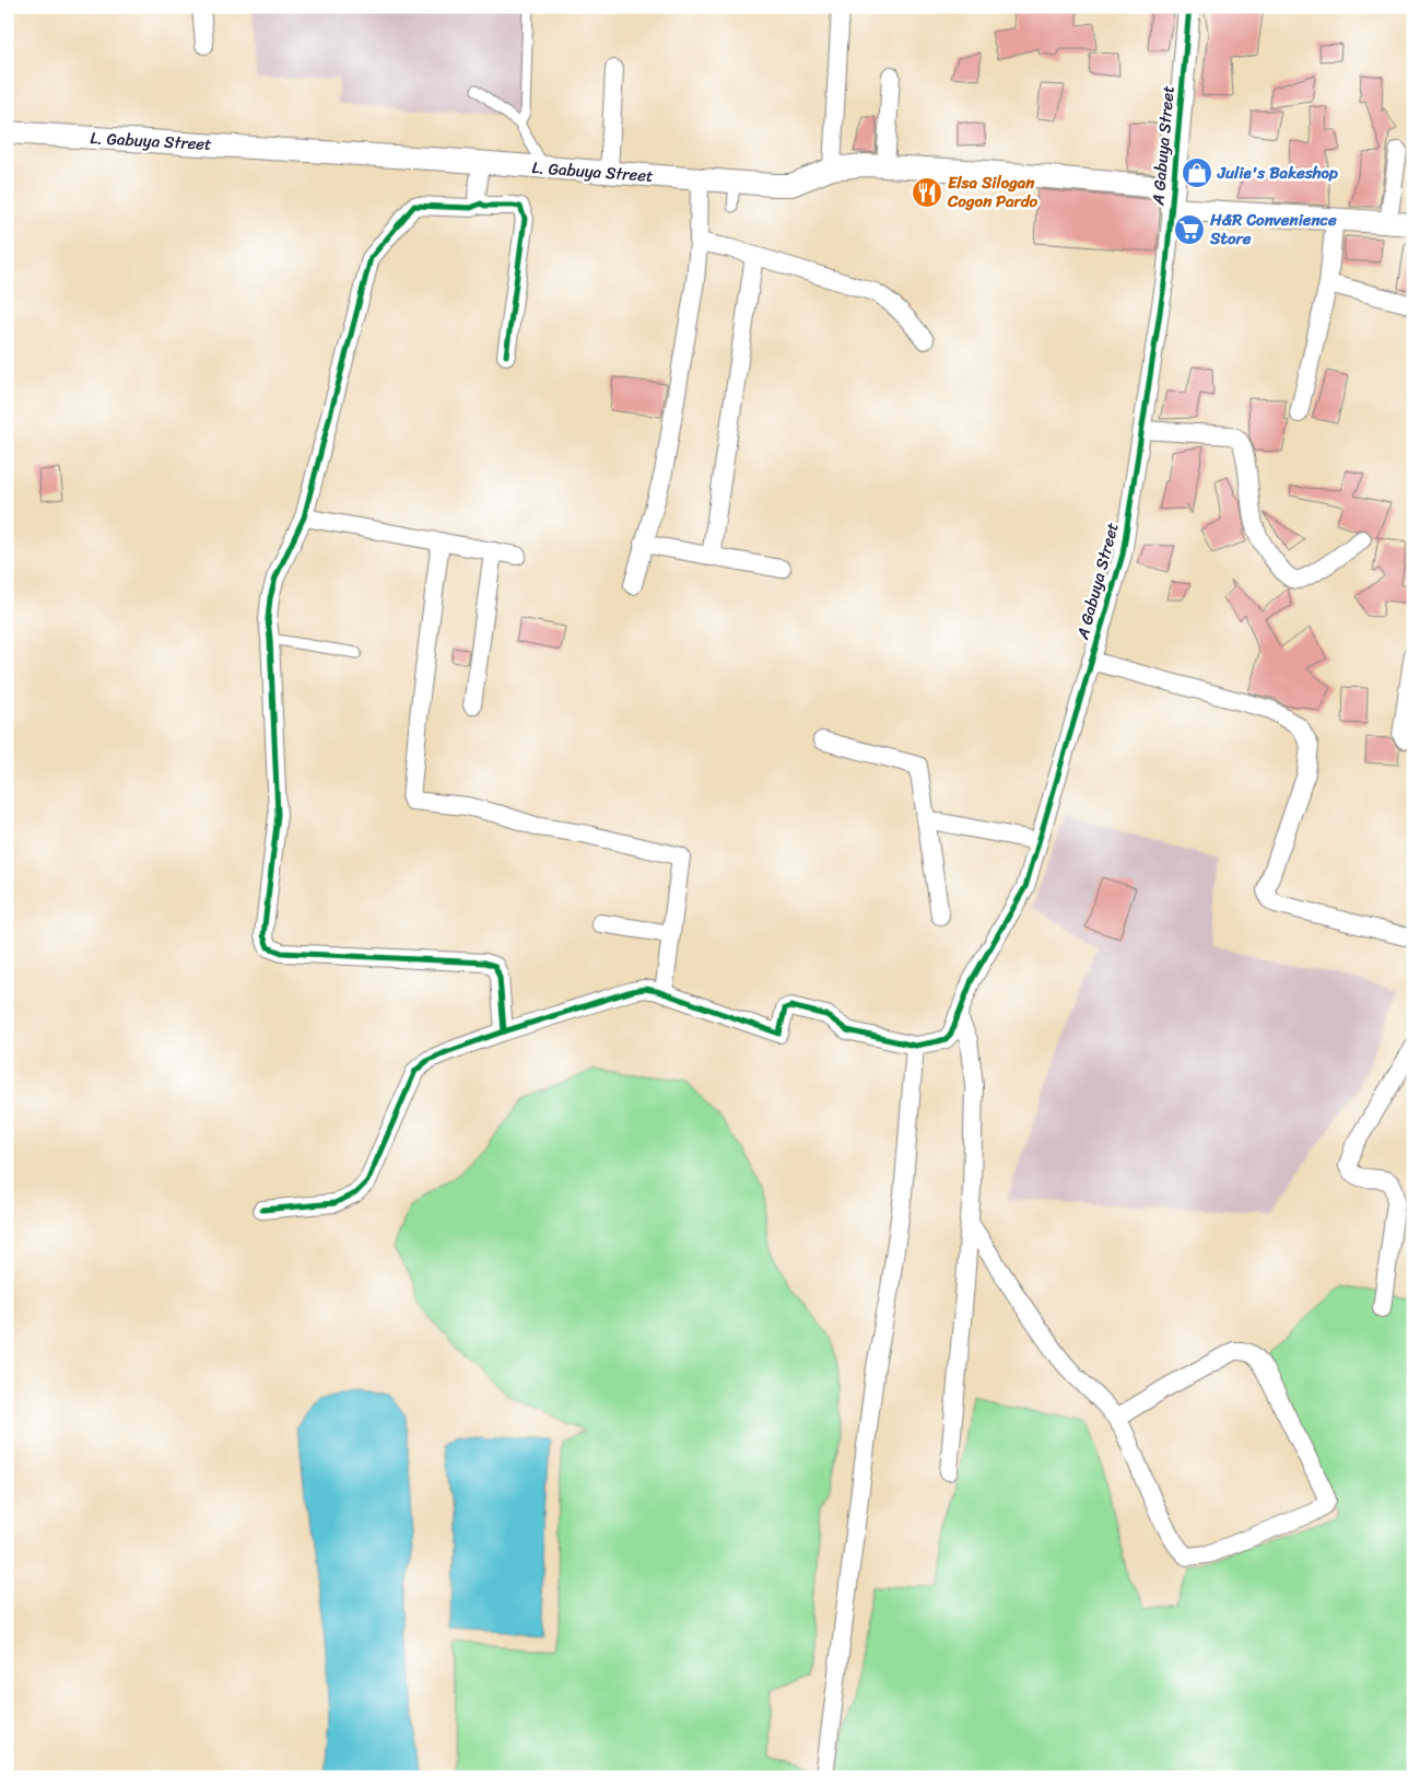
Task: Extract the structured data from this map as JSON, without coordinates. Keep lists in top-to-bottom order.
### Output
{
  "streets": {
    "street": ["L. Gabuya Street", "A Gabuya Street"]
  },
  "crossings": [
    ["L. Gabuya Street", "A Gabuya Street"]
  ],
  "places": {
    "shop": ["Julie's Bakeshop"],
    "restaurant": ["Elsa Silogan Cogon Pardo"],
    "supermarket": ["H&R Convenience Store"]
  }
}
